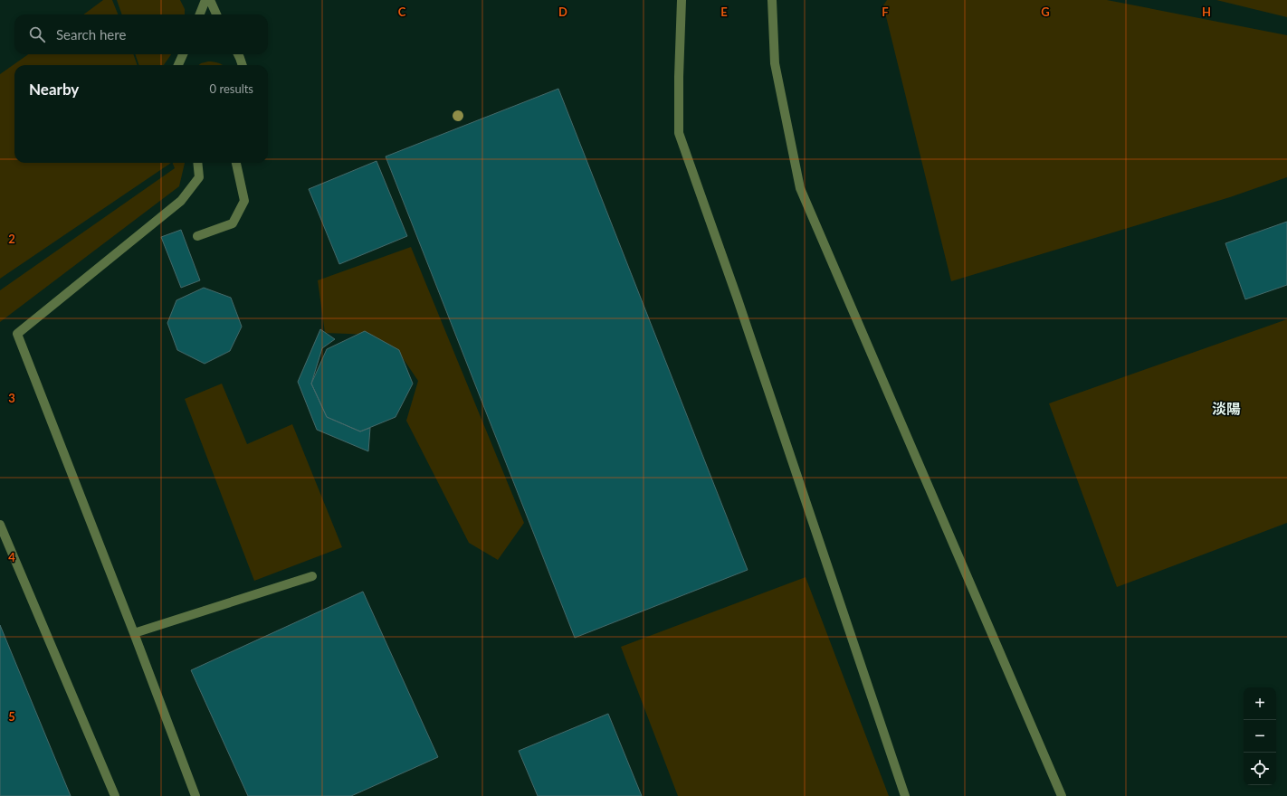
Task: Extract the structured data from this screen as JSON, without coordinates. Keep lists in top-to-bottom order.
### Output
{
  "districts": ["淡陽"],
  "page": {
    "search": "Search here",
    "heading": ["Nearby", "0 results"],
    "map_buttons": ["+", "−"]
  },
  "grid": {
    "columns": [
      "C",
      "D",
      "E",
      "F",
      "G",
      "H"
    ],
    "rows": [
      "2",
      "3",
      "4",
      "5"
    ]
  }
}
